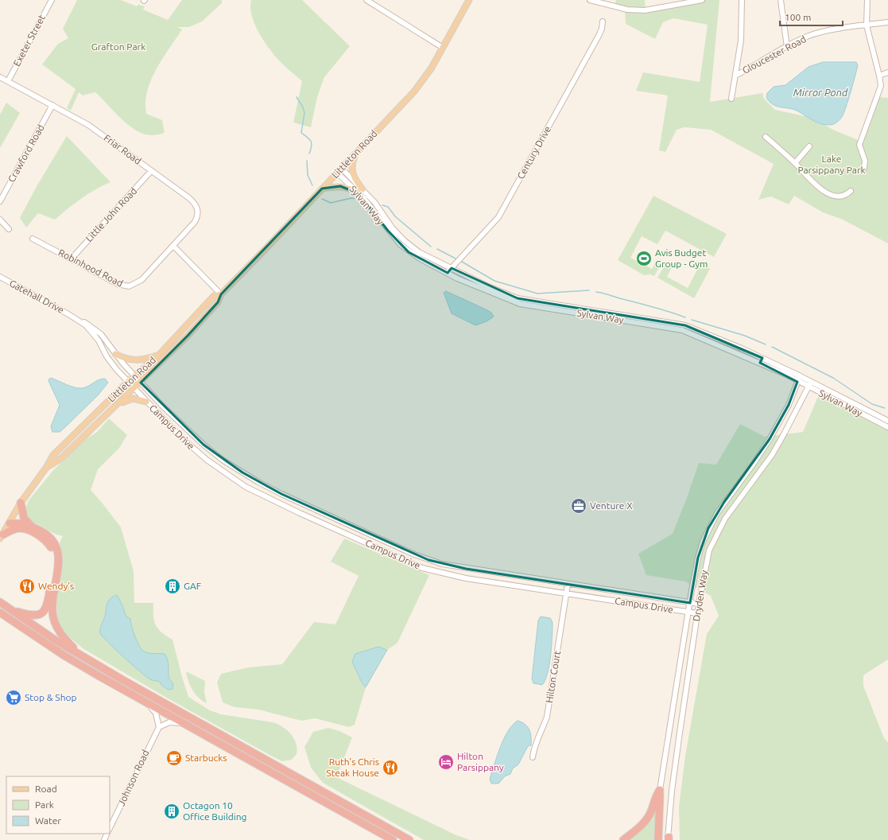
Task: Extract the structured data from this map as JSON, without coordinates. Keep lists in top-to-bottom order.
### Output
{
  "streets": {
    "main road": ["Littleton Road"],
    "street": [
      "Exeter Street",
      "Gloucester Road",
      "Friar Road",
      "Century Drive",
      "Crawford Road",
      "Sylvan Way",
      "Little John Road",
      "Robinhood Road",
      "Gatehall Drive",
      "Campus Drive",
      "Dryden Way",
      "Hilton Court",
      "Johnson Road"
    ]
  },
  "crossings": [
    ["Exeter Street", "Friar Road"],
    ["Friar Road", "Crawford Road"],
    ["Friar Road", "Little John Road"],
    ["Friar Road", "Robinhood Road"],
    ["Century Drive", "Sylvan Way"],
    ["Littleton Road", "Sylvan Way"],
    ["Littleton Road", "Gatehall Drive"],
    ["Littleton Road", "Campus Drive"],
    ["Sylvan Way", "Dryden Way"],
    ["Little John Road", "Robinhood Road"],
    ["Gatehall Drive", "Campus Drive"],
    ["Campus Drive", "Dryden Way"],
    ["Campus Drive", "Hilton Court"]
  ],
  "water": ["Mirror Pond"],
  "parks": ["Grafton Park", "Lake Parsippany Park"],
  "places": {
    "sports": ["Avis Budget Group - Gym"],
    "office": ["Venture X"],
    "restaurant": ["Wendy's", "Ruth's Chris Steak House"],
    "building": ["GAF", "Octagon 10 Office Building"],
    "supermarket": ["Stop & Shop"],
    "cafe": ["Starbucks"],
    "hotel": ["Hilton Parsippany"]
  },
  "legend": ["Road", "Park", "Water"],
  "scale_bar": "100 m"
}
